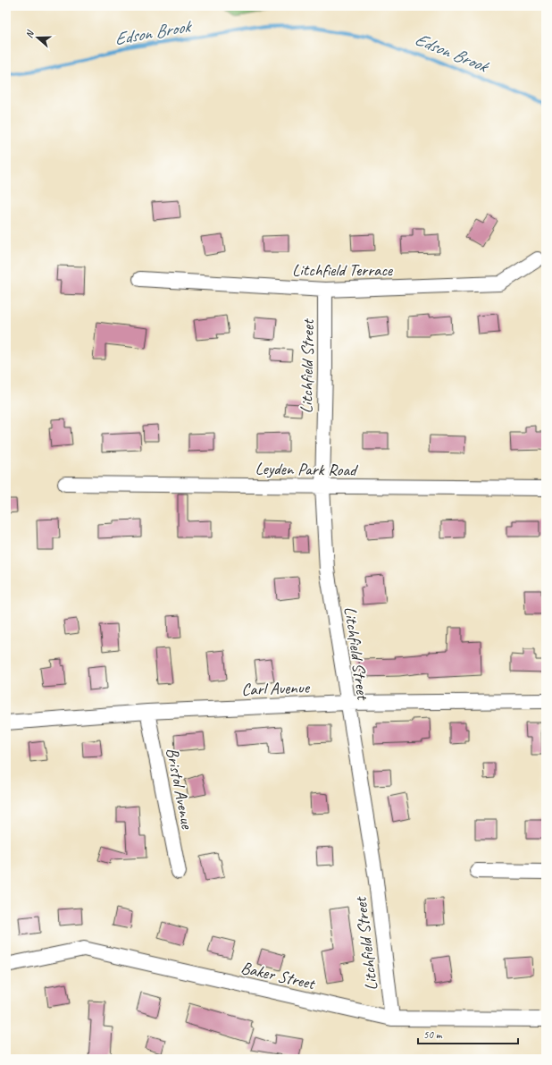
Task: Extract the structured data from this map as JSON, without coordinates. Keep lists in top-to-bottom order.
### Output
{
  "streets": {
    "street": [
      "Litchfield Terrace",
      "Litchfield Street",
      "Leyden Park Road",
      "Carl Avenue",
      "Bristol Avenue",
      "Baker Street"
    ]
  },
  "crossings": [
    ["Litchfield Terrace", "Litchfield Street"],
    ["Litchfield Street", "Leyden Park Road"],
    ["Litchfield Street", "Carl Avenue"],
    ["Litchfield Street", "Baker Street"],
    ["Carl Avenue", "Bristol Avenue"]
  ],
  "water": ["Edson Brook"],
  "scale_bar": "50 m",
  "north": "left"
}
